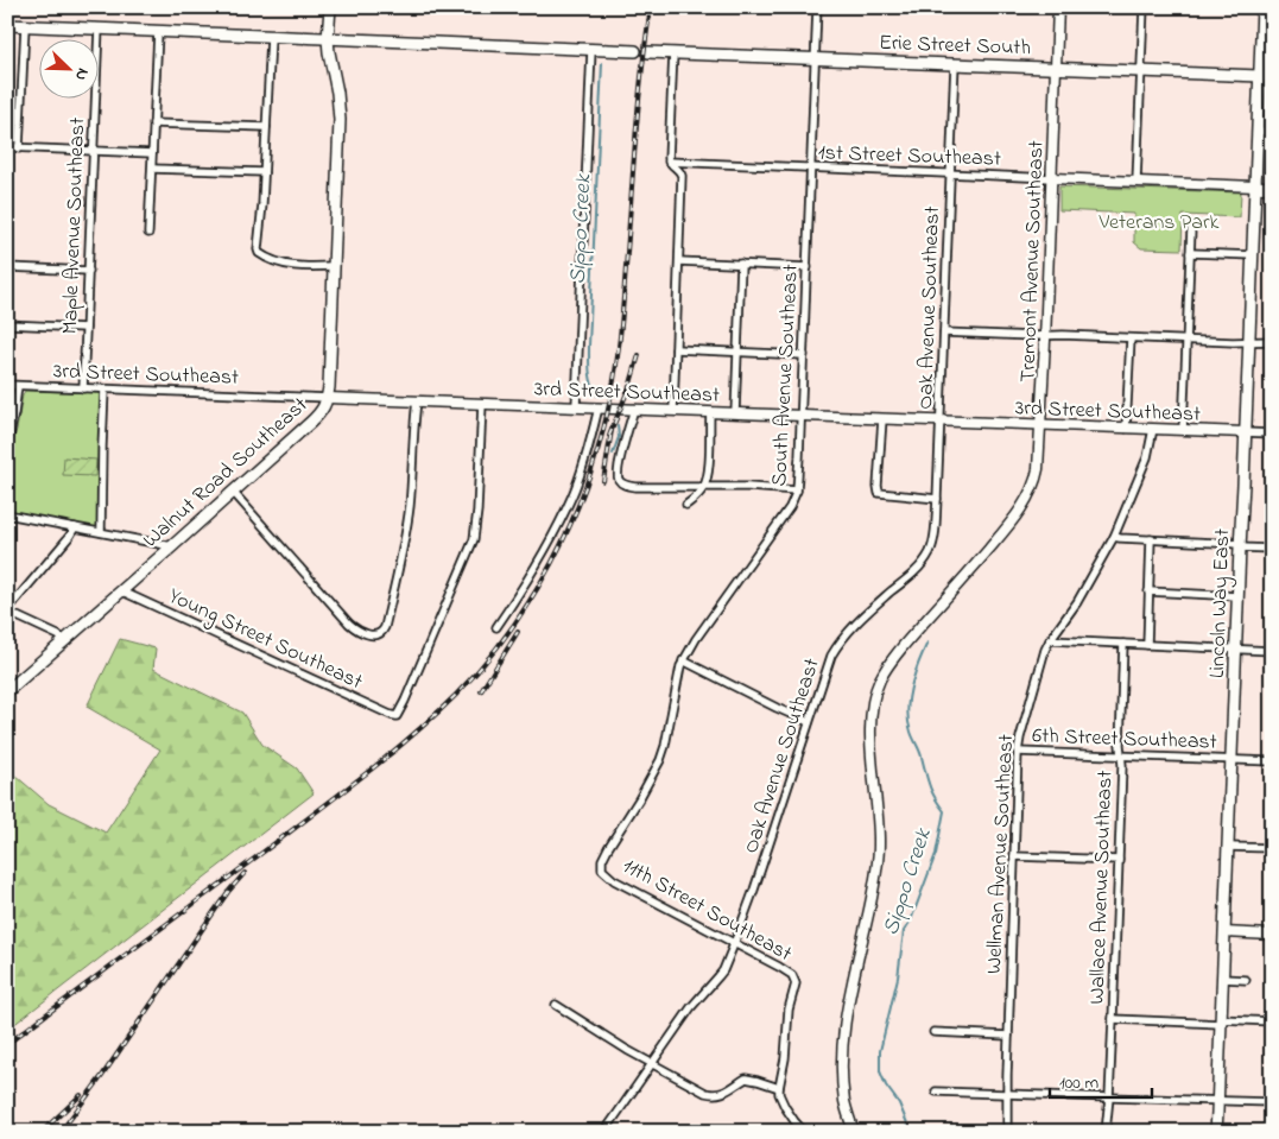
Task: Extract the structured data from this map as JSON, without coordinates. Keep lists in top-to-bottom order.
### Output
{
  "streets": {
    "main road": ["Erie Street South", "Walnut Road Southeast", "Lincoln Way East"],
    "street": [
      "1st Street Southeast",
      "Maple Avenue Southeast",
      "Tremont Avenue Southeast",
      "Oak Avenue Southeast",
      "3rd Street Southeast",
      "South Avenue Southeast",
      "Young Street Southeast",
      "6th Street Southeast",
      "Wellman Avenue Southeast",
      "Wallace Avenue Southeast",
      "11th Street Southeast"
    ]
  },
  "crossings": [
    ["Erie Street South", "Tremont Avenue Southeast"],
    ["Erie Street South", "Oak Avenue Southeast"],
    ["Erie Street South", "South Avenue Southeast"],
    ["Erie Street South", "Lincoln Way East"],
    ["1st Street Southeast", "Tremont Avenue Southeast"],
    ["1st Street Southeast", "Oak Avenue Southeast"],
    ["1st Street Southeast", "South Avenue Southeast"],
    ["1st Street Southeast", "Lincoln Way East"],
    ["Maple Avenue Southeast", "3rd Street Southeast"],
    ["Tremont Avenue Southeast", "3rd Street Southeast"],
    ["Oak Avenue Southeast", "3rd Street Southeast"],
    ["Oak Avenue Southeast", "11th Street Southeast"],
    ["3rd Street Southeast", "South Avenue Southeast"],
    ["3rd Street Southeast", "Walnut Road Southeast"],
    ["3rd Street Southeast", "Lincoln Way East"],
    ["3rd Street Southeast", "Young Street Southeast"],
    ["3rd Street Southeast", "Wellman Avenue Southeast"],
    ["South Avenue Southeast", "11th Street Southeast"],
    ["Walnut Road Southeast", "Young Street Southeast"],
    ["Lincoln Way East", "6th Street Southeast"],
    ["6th Street Southeast", "Wellman Avenue Southeast"],
    ["6th Street Southeast", "Wallace Avenue Southeast"]
  ],
  "water": ["Sippo Creek"],
  "parks": ["Veterans Park"],
  "scale_bar": "100 m",
  "north": "bottom right"
}
